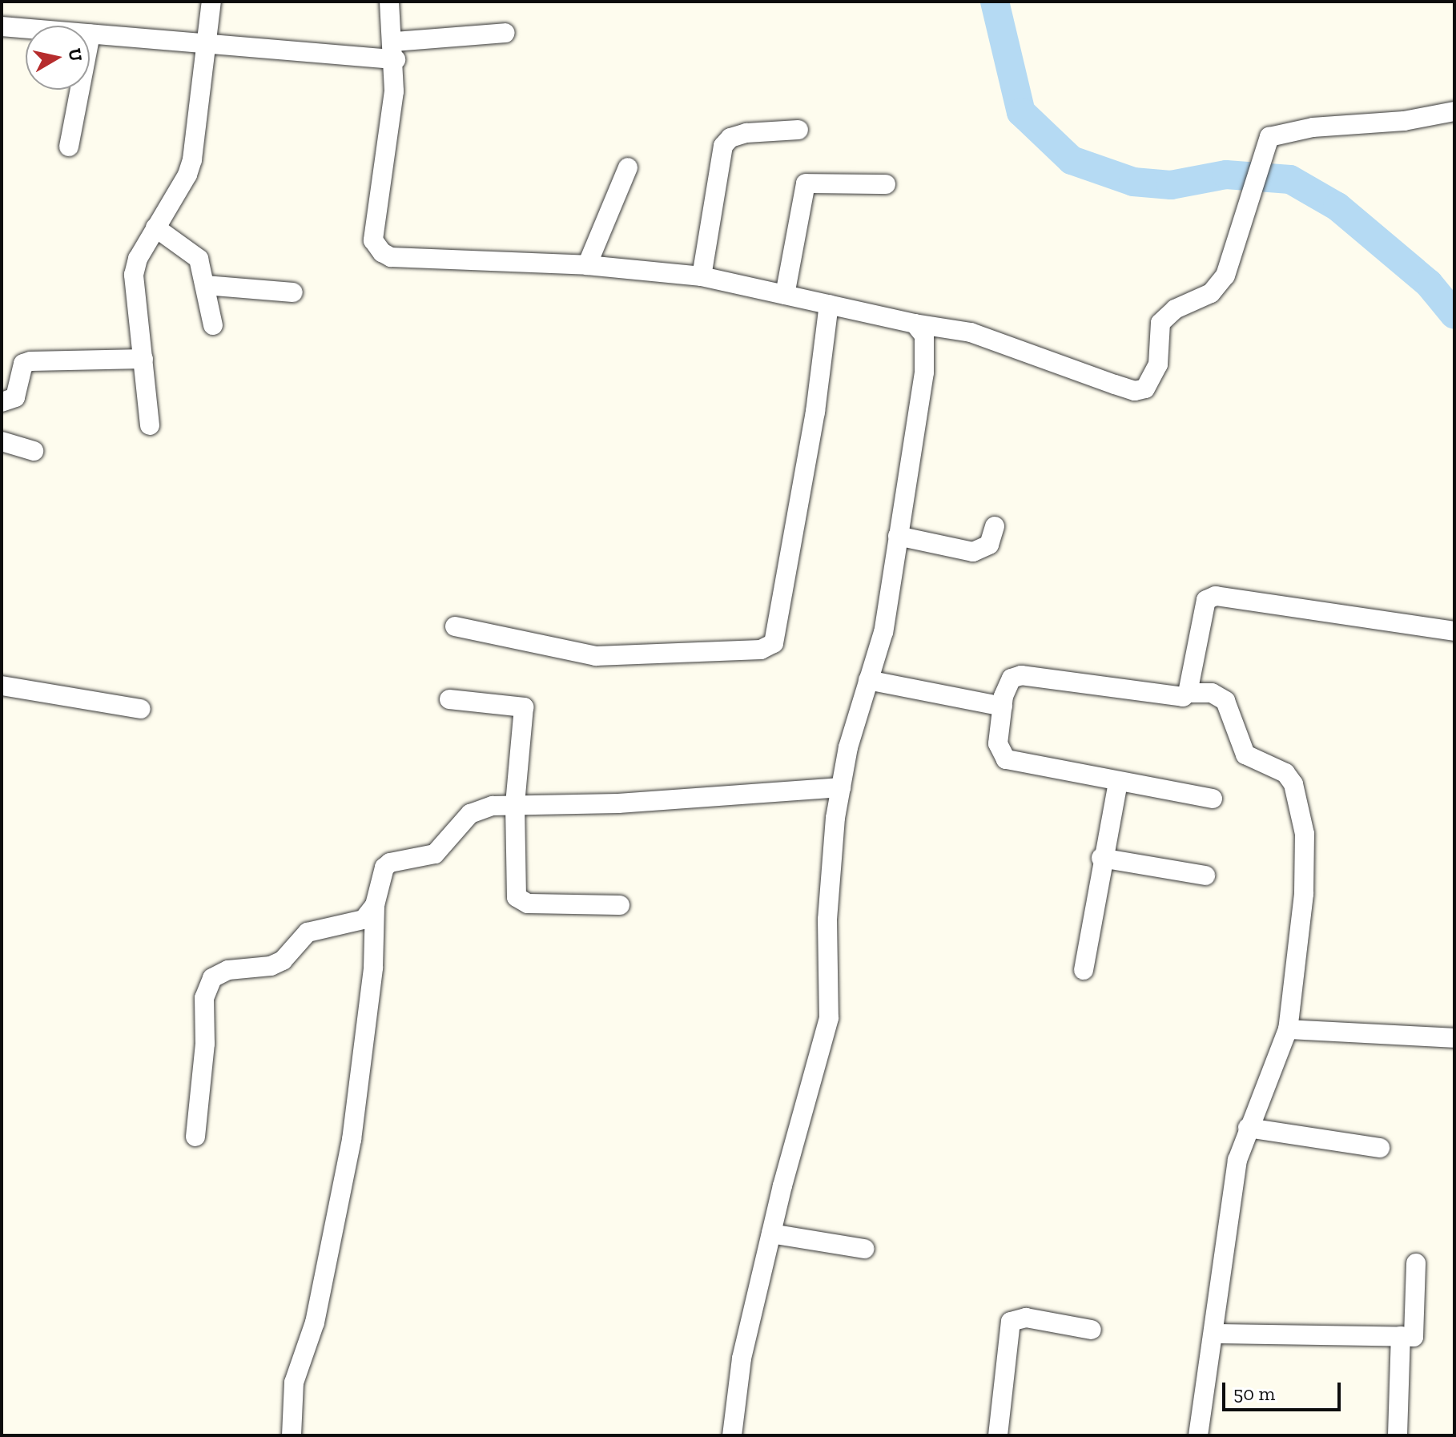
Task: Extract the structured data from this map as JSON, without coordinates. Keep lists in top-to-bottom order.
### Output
{
  "scale_bar": "50 m",
  "north": "right"
}
